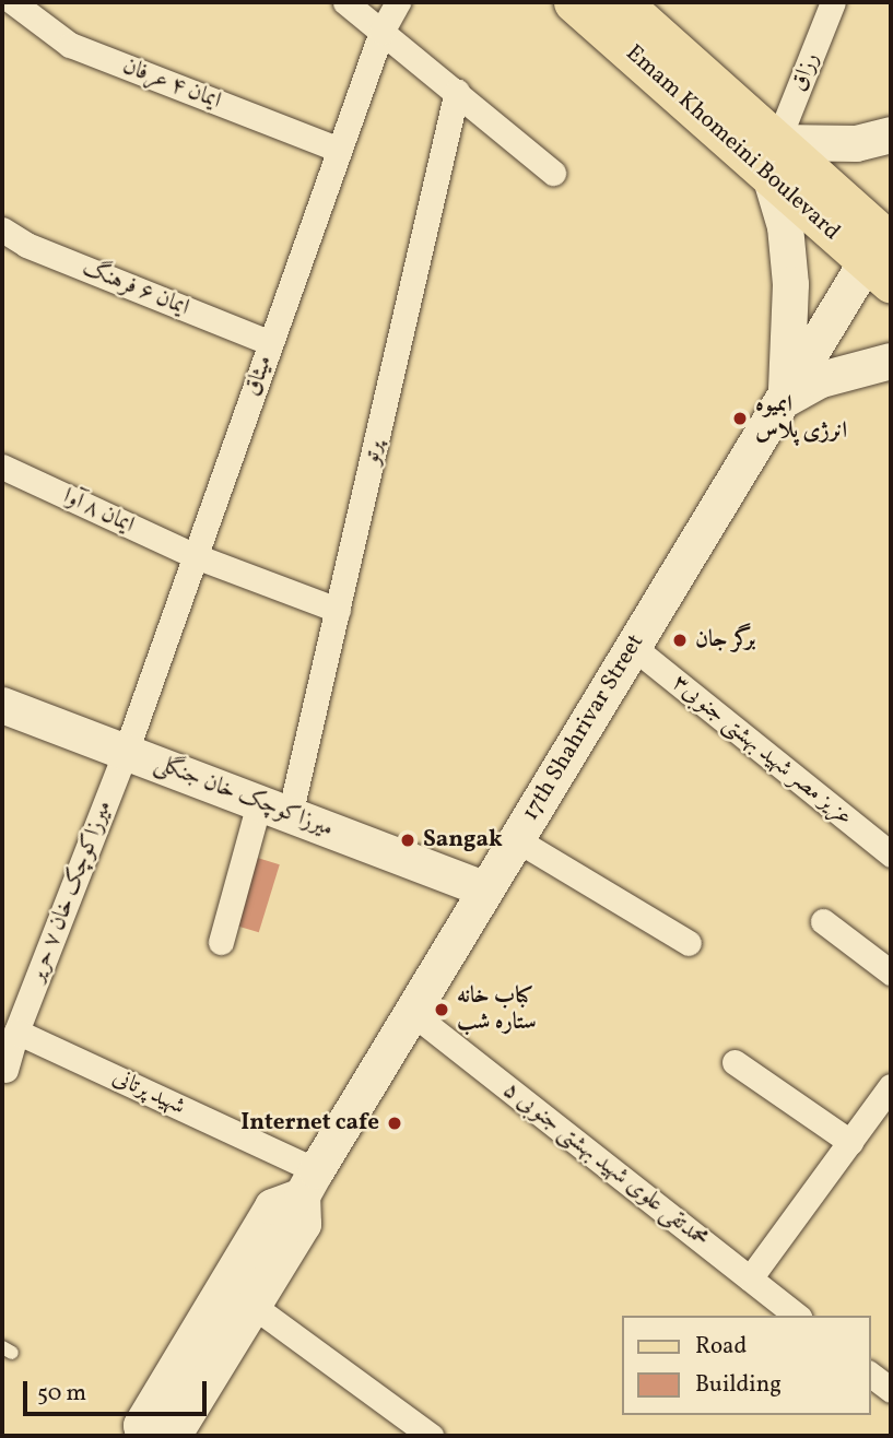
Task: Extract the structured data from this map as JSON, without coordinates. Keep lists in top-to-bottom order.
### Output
{
  "streets": {
    "main road": ["Emam Khomeini Boulevard", "17th Shahrivar Street", "میرزاکوچک خان جنگلی"],
    "street": [
      "رزاق",
      "ایمان ۴ عرفان",
      "ایمان ۶ فرهنگ",
      "میثاق",
      "پرتو",
      "ایمان ۸ آوا",
      "عزیز مصر شهید بهشتی جنوبی۳",
      "میرزاکوچک خان ۷ حریر",
      "شهید پرتانی",
      "محمدتقی علوی شهید بهشتی جنوبی ۵"
    ]
  },
  "crossings": [
    ["رزاق", "Emam Khomeini Boulevard"],
    ["ایمان ۴ عرفان", "میثاق"],
    ["Emam Khomeini Boulevard", "17th Shahrivar Street"],
    ["ایمان ۶ فرهنگ", "میثاق"],
    ["میثاق", "ایمان ۸ آوا"],
    ["میثاق", "میرزاکوچک خان جنگلی"],
    ["میثاق", "میرزاکوچک خان ۷ حریر"],
    ["پرتو", "ایمان ۸ آوا"],
    ["پرتو", "میرزاکوچک خان جنگلی"],
    ["17th Shahrivar Street", "عزیز مصر شهید بهشتی جنوبی۳"],
    ["17th Shahrivar Street", "میرزاکوچک خان جنگلی"],
    ["17th Shahrivar Street", "شهید پرتانی"],
    ["17th Shahrivar Street", "محمدتقی علوی شهید بهشتی جنوبی ۵"],
    ["میرزاکوچک خان جنگلی", "میرزاکوچک خان ۷ حریر"],
    ["میرزاکوچک خان ۷ حریر", "شهید پرتانی"]
  ],
  "places": [
    "ابمیوه انرژی پلاس",
    "برگر جان",
    "Sangak",
    "کباب خانه ستاره شب",
    "Internet cafe"
  ],
  "legend": ["Road", "Building"],
  "scale_bar": "50 m"
}
